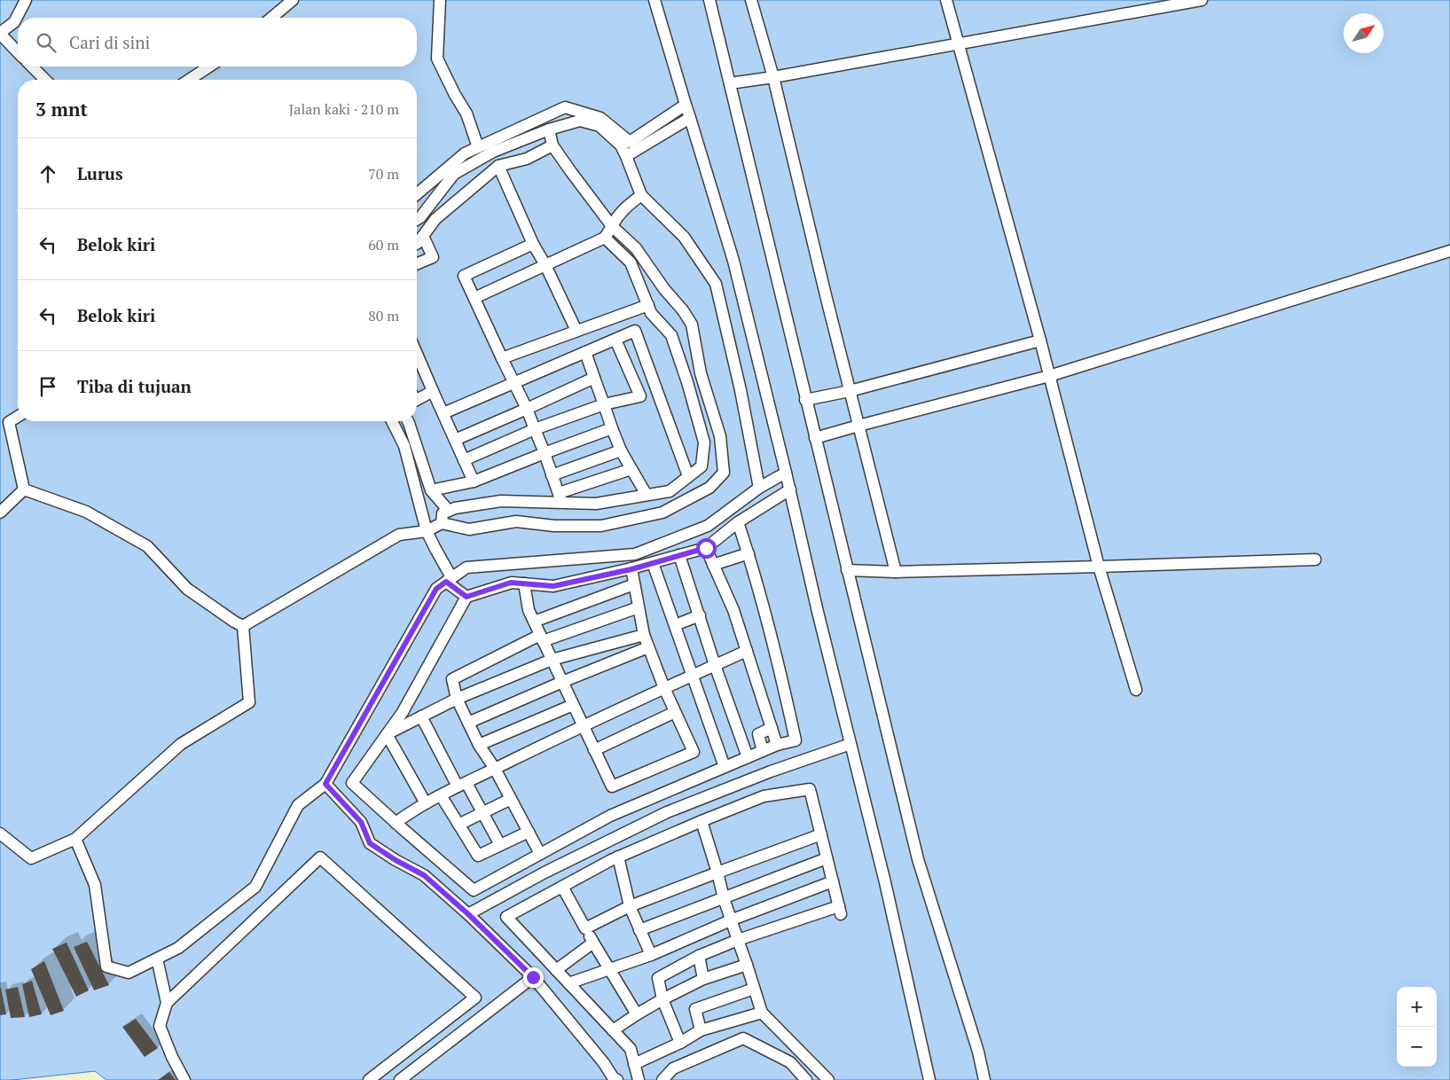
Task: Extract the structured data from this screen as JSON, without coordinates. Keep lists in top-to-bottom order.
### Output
{
  "north": "top right",
  "page": {
    "search": "Cari di sini",
    "heading": ["3 mnt", "Jalan kaki · 210 m"],
    "list": [
      ["Lurus", "70 m"],
      ["Belok kiri", "60 m"],
      ["Belok kiri", "80 m"],
      "Tiba di tujuan"
    ],
    "map_buttons": ["+", "−"]
  }
}
